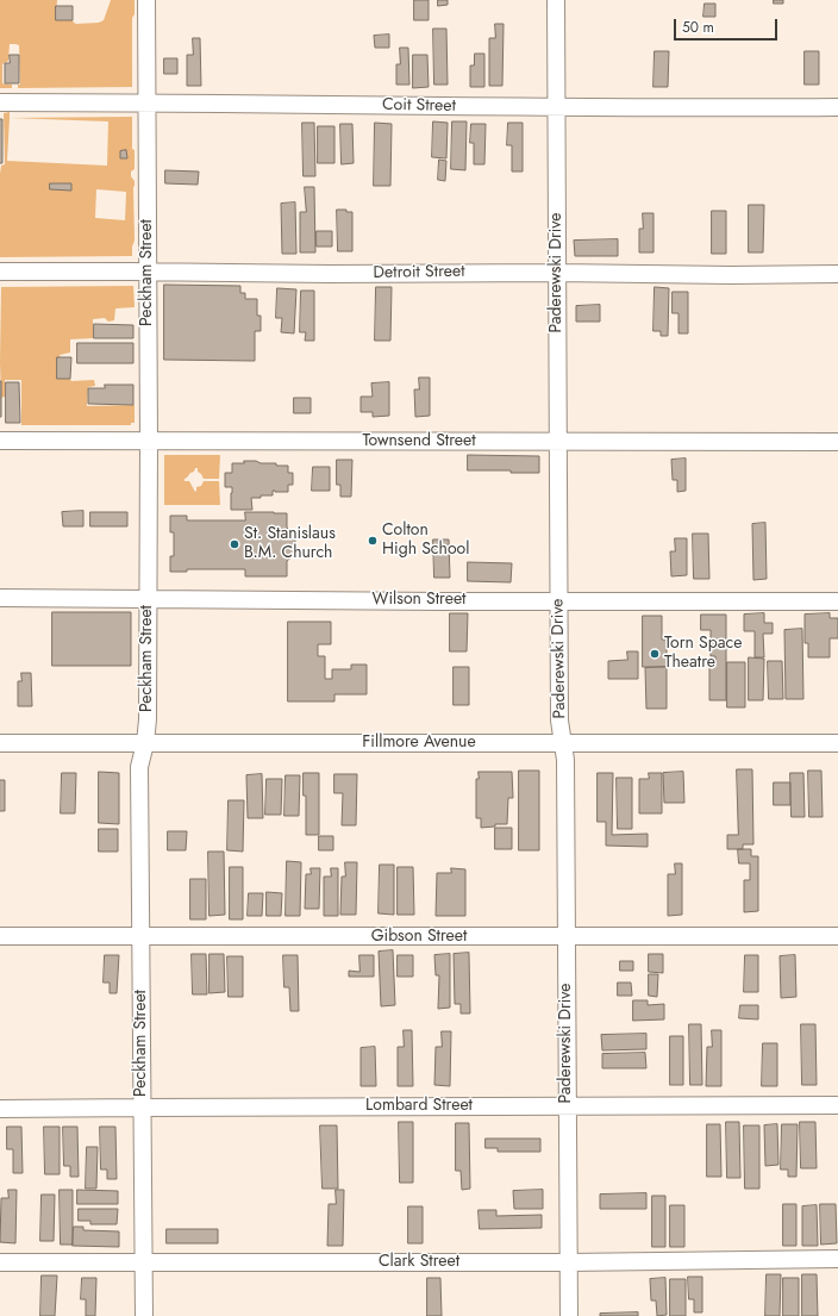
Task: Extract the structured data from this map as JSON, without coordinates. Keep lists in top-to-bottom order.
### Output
{
  "streets": {
    "street": [
      "Coit Street",
      "Peckham Street",
      "Detroit Street",
      "Paderewski Drive",
      "Townsend Street",
      "Wilson Street",
      "Fillmore Avenue",
      "Gibson Street",
      "Lombard Street",
      "Clark Street"
    ]
  },
  "crossings": [
    ["Coit Street", "Peckham Street"],
    ["Coit Street", "Paderewski Drive"],
    ["Peckham Street", "Detroit Street"],
    ["Peckham Street", "Townsend Street"],
    ["Peckham Street", "Wilson Street"],
    ["Peckham Street", "Fillmore Avenue"],
    ["Peckham Street", "Gibson Street"],
    ["Peckham Street", "Lombard Street"],
    ["Peckham Street", "Clark Street"],
    ["Detroit Street", "Paderewski Drive"],
    ["Paderewski Drive", "Townsend Street"],
    ["Paderewski Drive", "Wilson Street"],
    ["Paderewski Drive", "Fillmore Avenue"],
    ["Paderewski Drive", "Gibson Street"],
    ["Paderewski Drive", "Lombard Street"],
    ["Paderewski Drive", "Clark Street"]
  ],
  "places": ["Colton High School", "St. Stanislaus B.M. Church", "Torn Space Theatre"],
  "scale_bar": "50 m"
}
